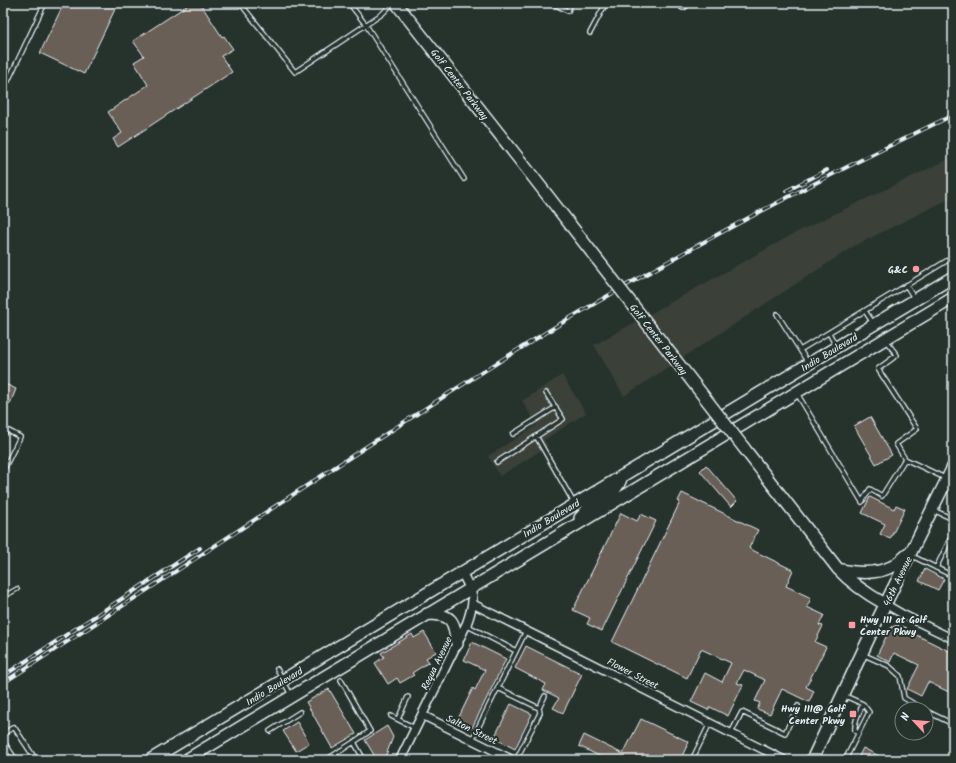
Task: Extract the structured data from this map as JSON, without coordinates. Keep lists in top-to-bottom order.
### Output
{
  "streets": {
    "main road": ["Golf Center Parkway", "Indio Boulevard", "46th Avenue"],
    "street": ["Requa Avenue", "Flower Street", "Salton Street"]
  },
  "crossings": [
    ["Golf Center Parkway", "46th Avenue"],
    ["Indio Boulevard", "Requa Avenue"],
    ["Requa Avenue", "Flower Street"],
    ["Requa Avenue", "Salton Street"]
  ],
  "places": {
    "other": ["G&C"],
    "transit": ["Hwy 111 at Golf Center Pkwy", "Hwy 111@ Golf Center Pkwy"]
  },
  "north": "top left"
}
